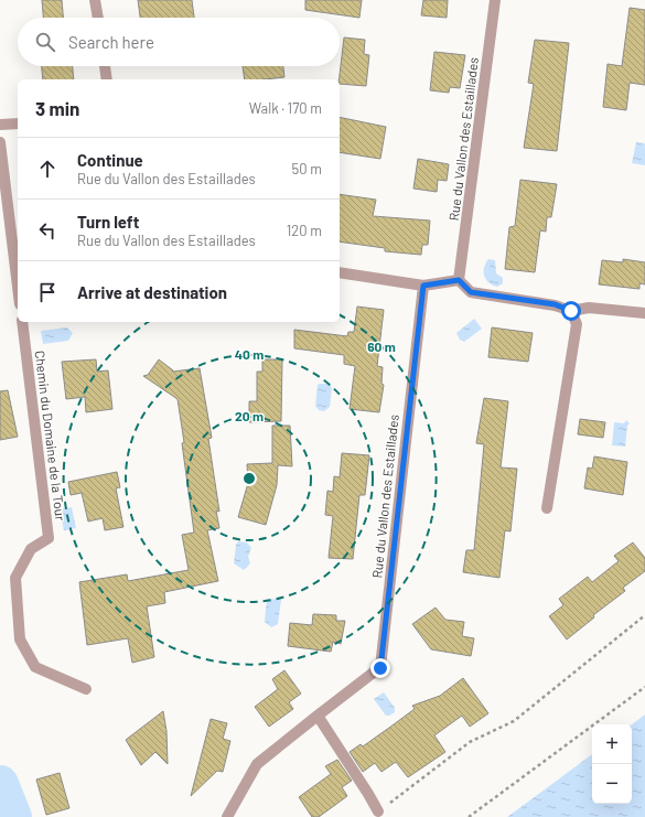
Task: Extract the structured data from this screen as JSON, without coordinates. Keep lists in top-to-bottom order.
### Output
{
  "streets": {
    "street": ["Rue du Vallon des Estaillades", "Chemin du Domaine de la Tour"]
  },
  "page": {
    "search": "Search here",
    "heading": ["3 min", "Walk · 170 m"],
    "list": [
      ["Continue", "Rue du Vallon des Estaillades", "50 m"],
      ["Turn left", "Rue du Vallon des Estaillades", "120 m"],
      "Arrive at destination"
    ],
    "map_buttons": ["+", "−"]
  },
  "rings": ["60 m", "40 m", "20 m"]
}
